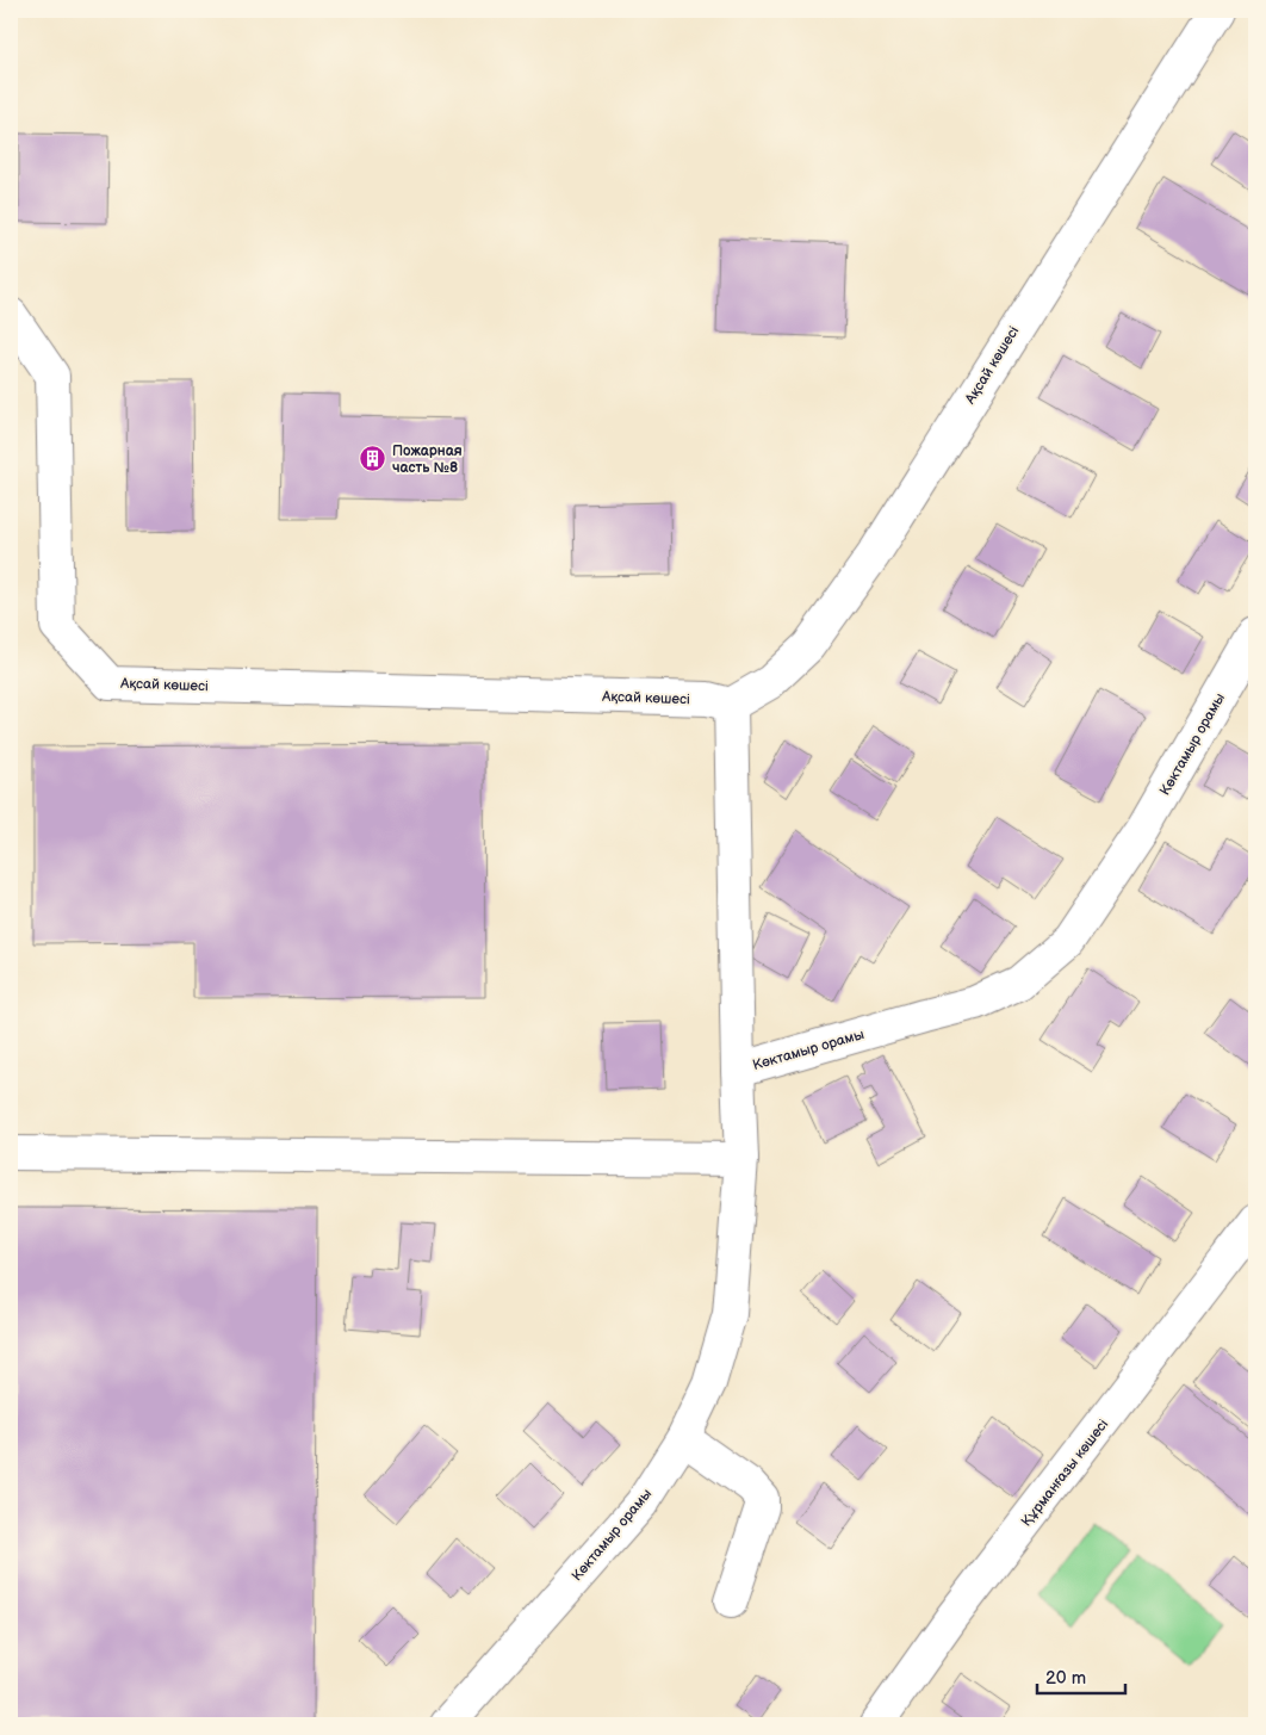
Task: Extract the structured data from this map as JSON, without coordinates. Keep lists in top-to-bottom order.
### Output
{
  "streets": {
    "street": ["Ақсай көшесі", "Көктамыр орамы", "Құрманғазы көшесі"]
  },
  "places": {
    "building": ["Пожарная часть №8"]
  },
  "scale_bar": "20 m"
}
